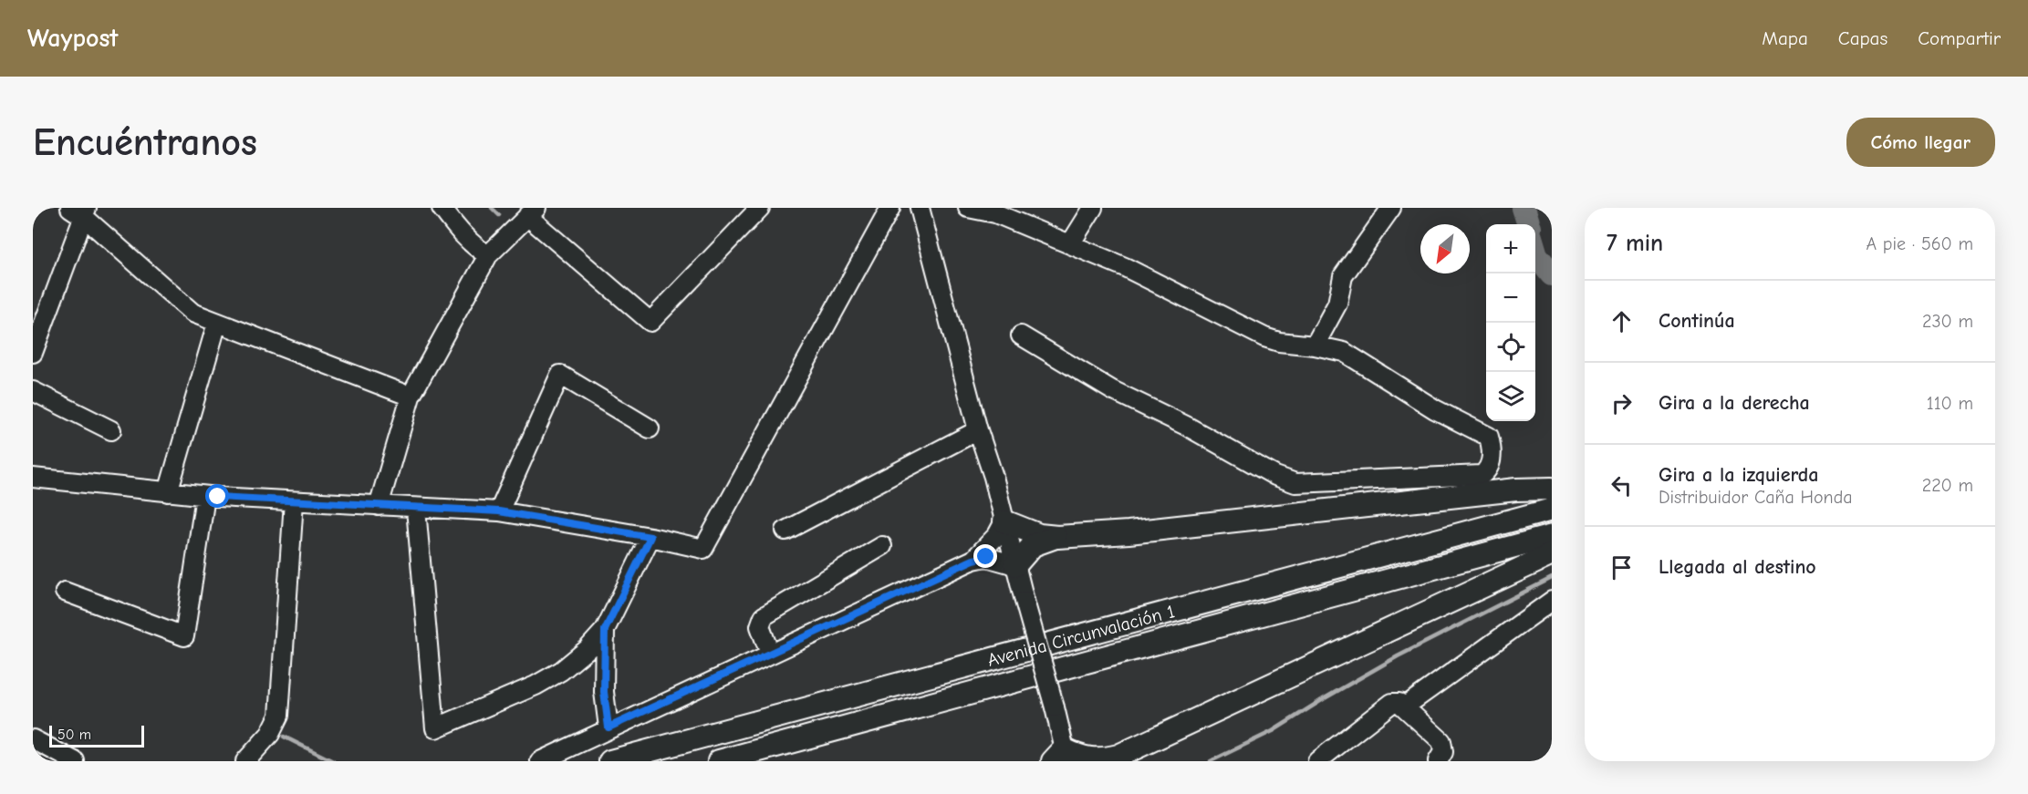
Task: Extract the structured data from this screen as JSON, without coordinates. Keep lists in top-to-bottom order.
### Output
{
  "streets": {
    "main road": ["Avenida Circunvalación 1"]
  },
  "scale_bar": "50 m",
  "north": "bottom left",
  "page": {
    "header": "Waypost",
    "nav": ["Mapa", "Capas", "Compartir"],
    "buttons": "Cómo llegar",
    "title": "Encuéntranos",
    "heading": ["7 min", "A pie · 560 m"],
    "map_buttons": ["+", "−"],
    "list": [
      ["Continúa", "230 m"],
      ["Gira a la derecha", "110 m"],
      ["Gira a la izquierda", "Distribuidor Caña Honda", "220 m"],
      "Llegada al destino"
    ],
    "scale": "50 m"
  }
}
